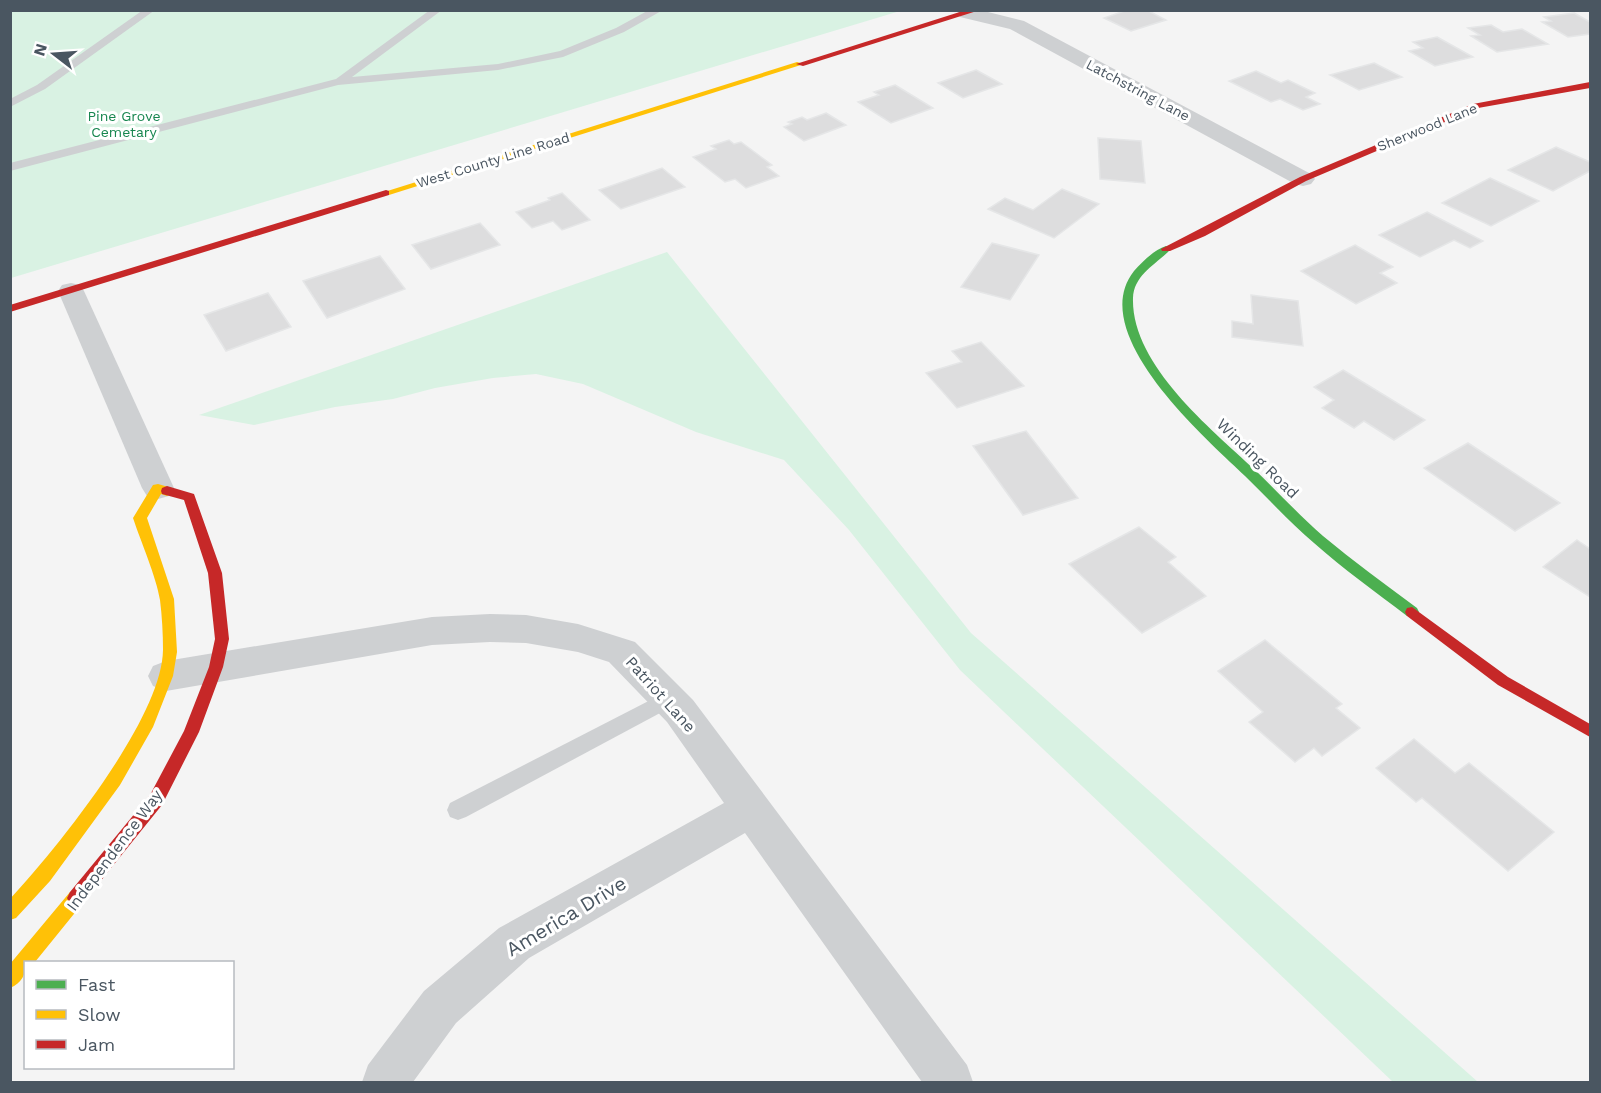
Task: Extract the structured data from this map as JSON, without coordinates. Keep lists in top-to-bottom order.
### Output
{
  "streets": {
    "street": [
      "Latchstring Lane",
      "Sherwood Lane",
      "West County Line Road",
      "Winding Road",
      "Patriot Lane",
      "Independence Way",
      "America Drive"
    ]
  },
  "crossings": [
    ["Latchstring Lane", "Sherwood Lane"],
    ["Latchstring Lane", "West County Line Road"],
    ["Latchstring Lane", "Winding Road"],
    ["Sherwood Lane", "Winding Road"],
    ["Patriot Lane", "Independence Way"],
    ["Patriot Lane", "America Drive"]
  ],
  "parks": ["Pine Grove Cemetary"],
  "legend": ["Fast", "Slow", "Jam"],
  "north": "left"
}
